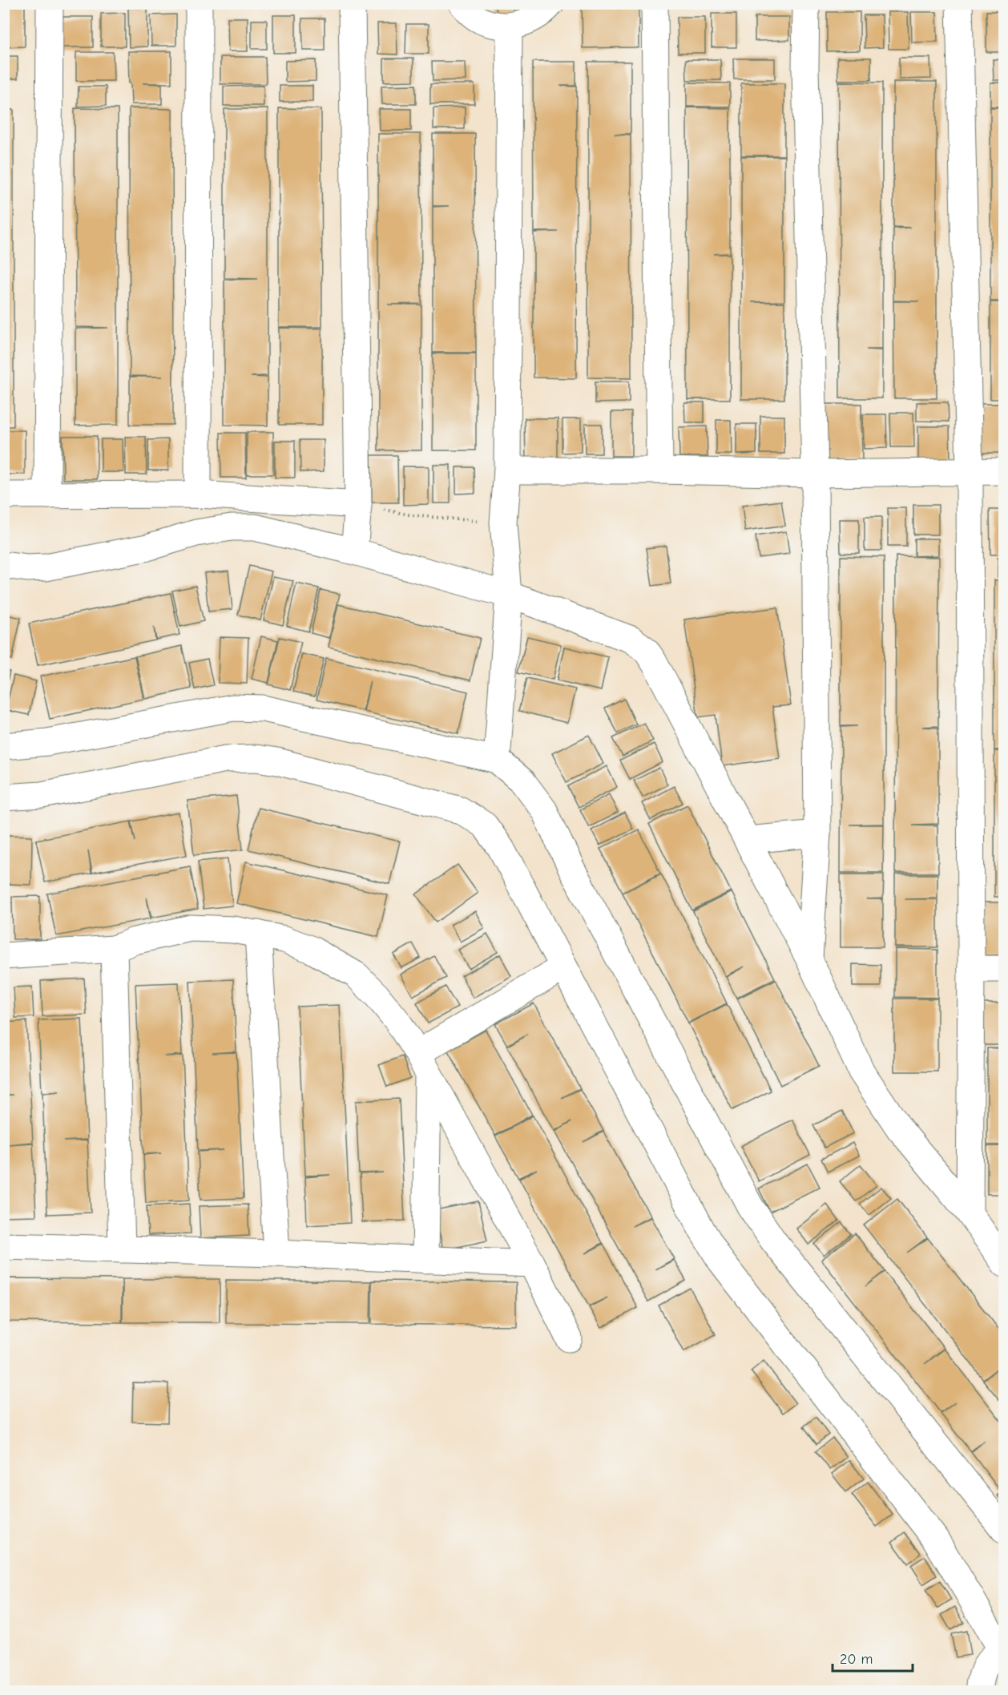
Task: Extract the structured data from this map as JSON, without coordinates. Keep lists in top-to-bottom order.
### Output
{
  "scale_bar": "20 m"
}
